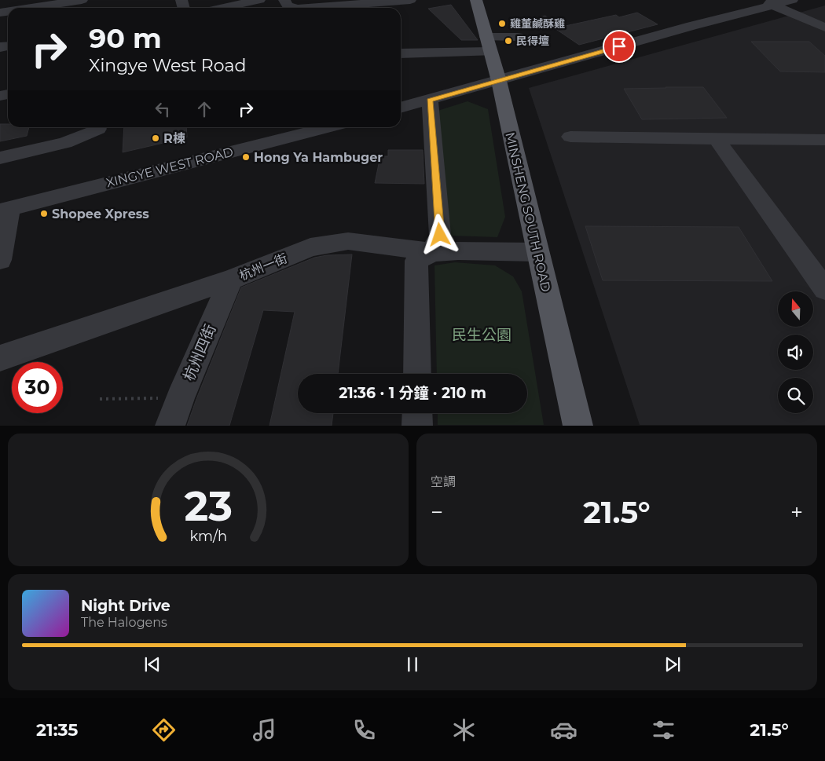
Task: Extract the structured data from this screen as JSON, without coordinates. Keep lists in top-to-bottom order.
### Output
{
  "streets": {
    "main road": ["MINSHENG SOUTH ROAD"],
    "street": ["XINGYE WEST ROAD", "杭州一街", "杭州四街"]
  },
  "crossings": [
    ["MINSHENG SOUTH ROAD", "杭州一街"],
    ["杭州一街", "杭州四街"]
  ],
  "parks": ["民生公園"],
  "places": [
    "雞董鹹酥雞",
    "民得壇",
    "R棟",
    "Hong Ya Hambuger",
    "Shopee Xpress"
  ],
  "north": "top",
  "page": {
    "turn": ["90 m", "Xingye West Road"],
    "limit": "30",
    "trip": "21:36 · 1 分鐘 · 210 m",
    "tile": "空調",
    "heat": ["−", "21.5°", "+"],
    "song": ["Night Drive", "The Halogens"],
    "tabs": ["21:35", "21.5°"],
    "gauge": ["23", "km/h"]
  }
}
